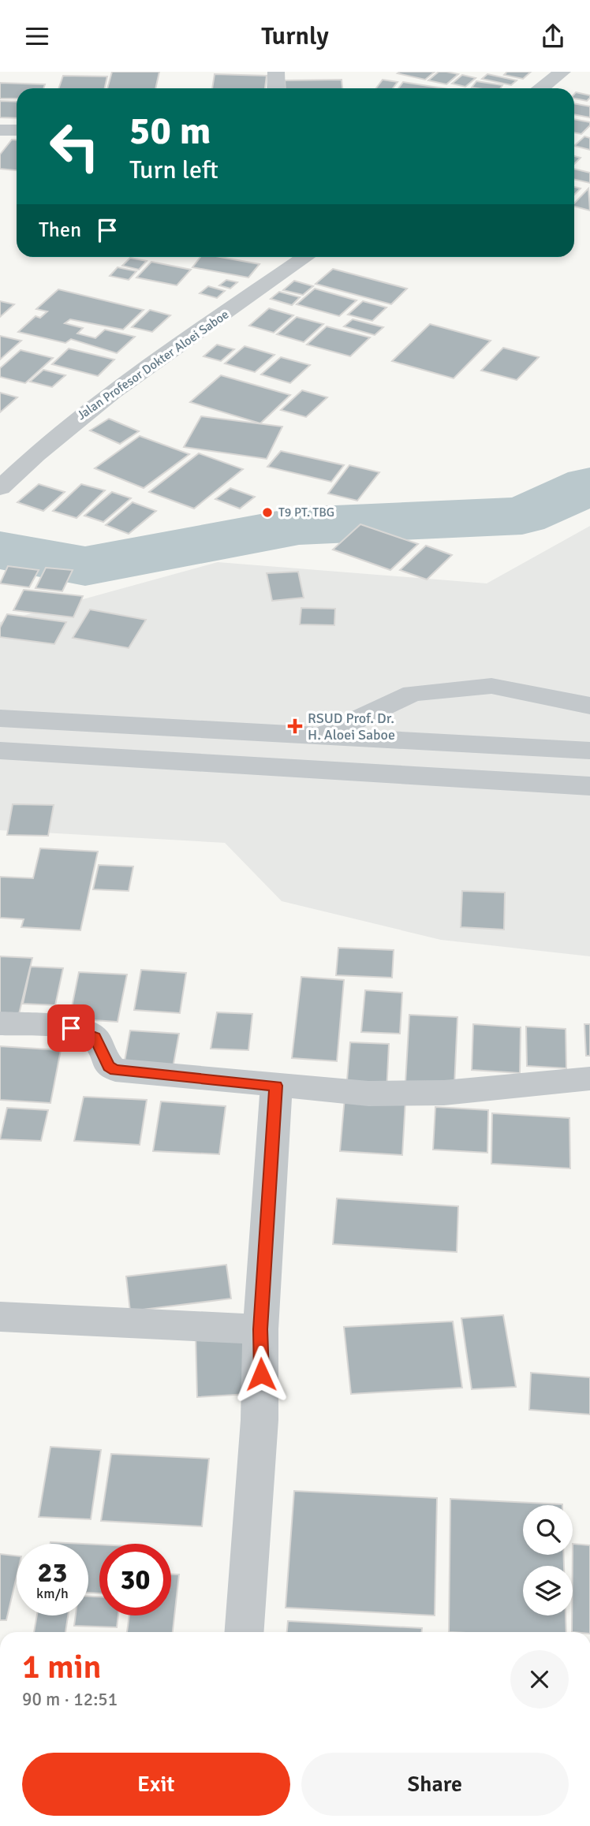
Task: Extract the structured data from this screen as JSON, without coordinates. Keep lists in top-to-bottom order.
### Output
{
  "streets": {
    "street": ["Jalan Profesor Dokter Aloei Saboe"]
  },
  "places": {
    "other": ["T9 PT. TBG"],
    "health": ["RSUD Prof. Dr. H. Aloei Saboe"]
  },
  "page": {
    "header": "Turnly",
    "turn": ["50 m", "Turn left"],
    "then": "Then",
    "speed": "23 km/h",
    "limit": "30",
    "heading": ["1 min", "90 m · 12:51"],
    "buttons": ["Exit", "Share"]
  }
}
